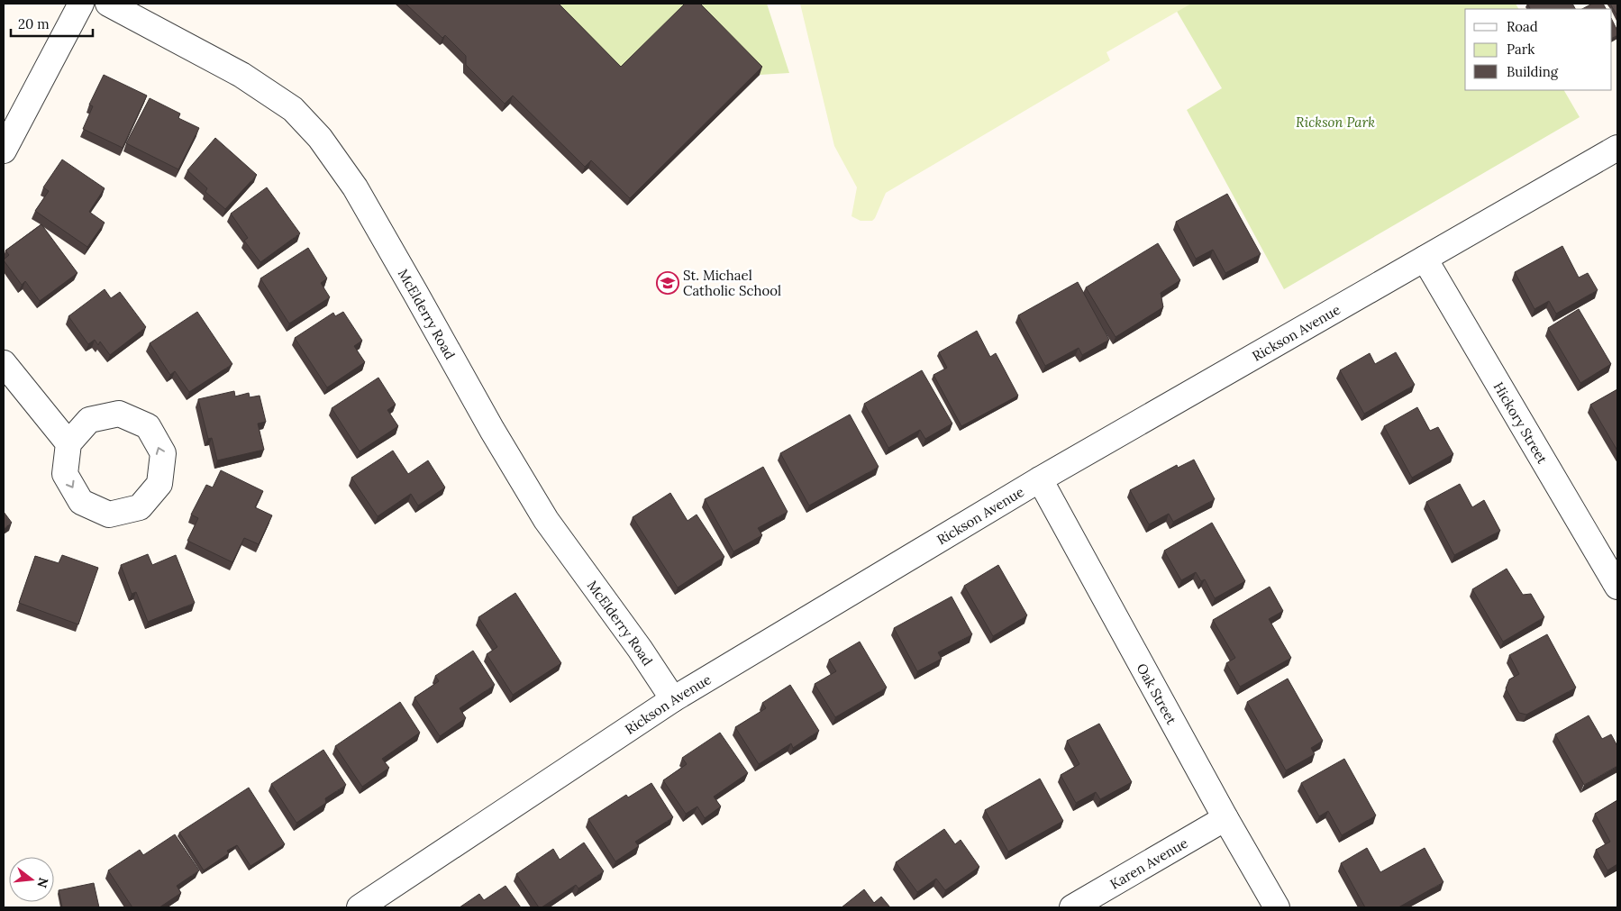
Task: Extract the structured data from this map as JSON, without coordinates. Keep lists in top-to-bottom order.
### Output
{
  "streets": {
    "street": [
      "McElderry Road",
      "Rickson Avenue",
      "Hickory Street",
      "Oak Street",
      "Karen Avenue"
    ]
  },
  "crossings": [
    ["McElderry Road", "Rickson Avenue"],
    ["Rickson Avenue", "Hickory Street"],
    ["Rickson Avenue", "Oak Street"],
    ["Oak Street", "Karen Avenue"]
  ],
  "parks": ["Rickson Park"],
  "places": {
    "school or university": ["St. Michael Catholic School"]
  },
  "legend": ["Road", "Park", "Building"],
  "scale_bar": "20 m",
  "north": "right"
}
